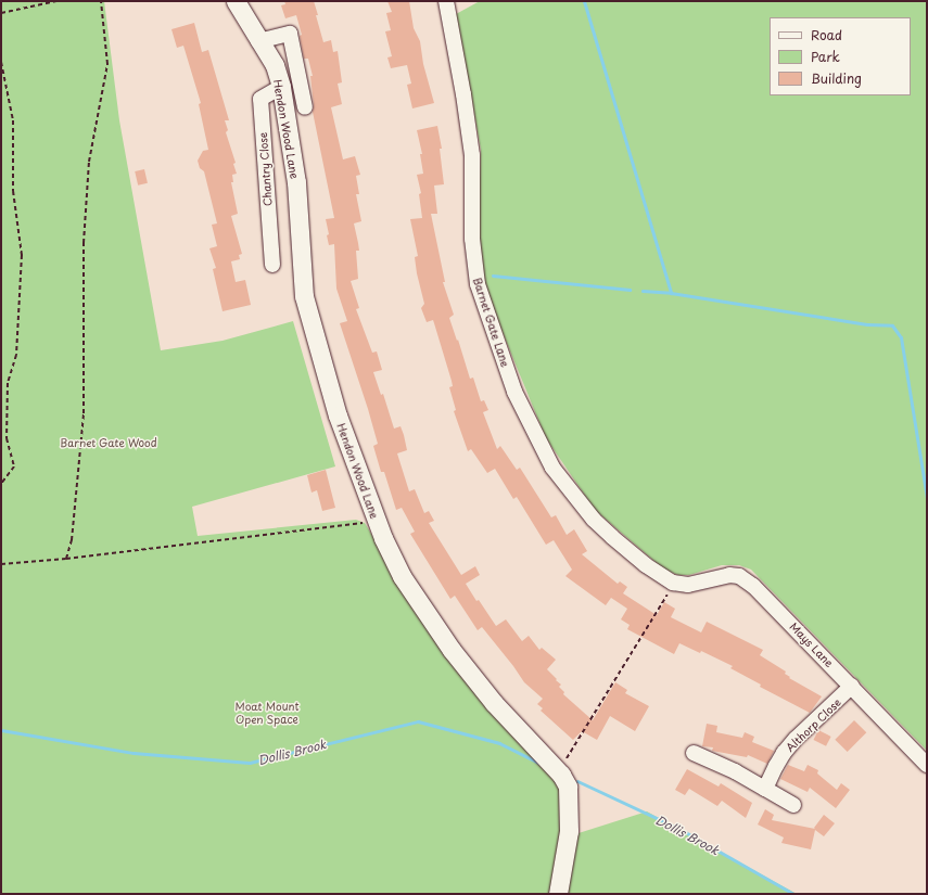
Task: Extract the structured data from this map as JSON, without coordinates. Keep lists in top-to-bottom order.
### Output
{
  "streets": {
    "main road": ["Hendon Wood Lane"],
    "street": [
      "Chantry Close",
      "Barnet Gate Lane",
      "Mays Lane",
      "Althorp Close"
    ]
  },
  "crossings": [
    ["Hendon Wood Lane", "Chantry Close"],
    ["Barnet Gate Lane", "Mays Lane"],
    ["Mays Lane", "Althorp Close"]
  ],
  "water": ["Dollis Brook"],
  "parks": ["Barnet Gate Wood", "Moat Mount Open Space"],
  "legend": ["Road", "Park", "Building"]
}
